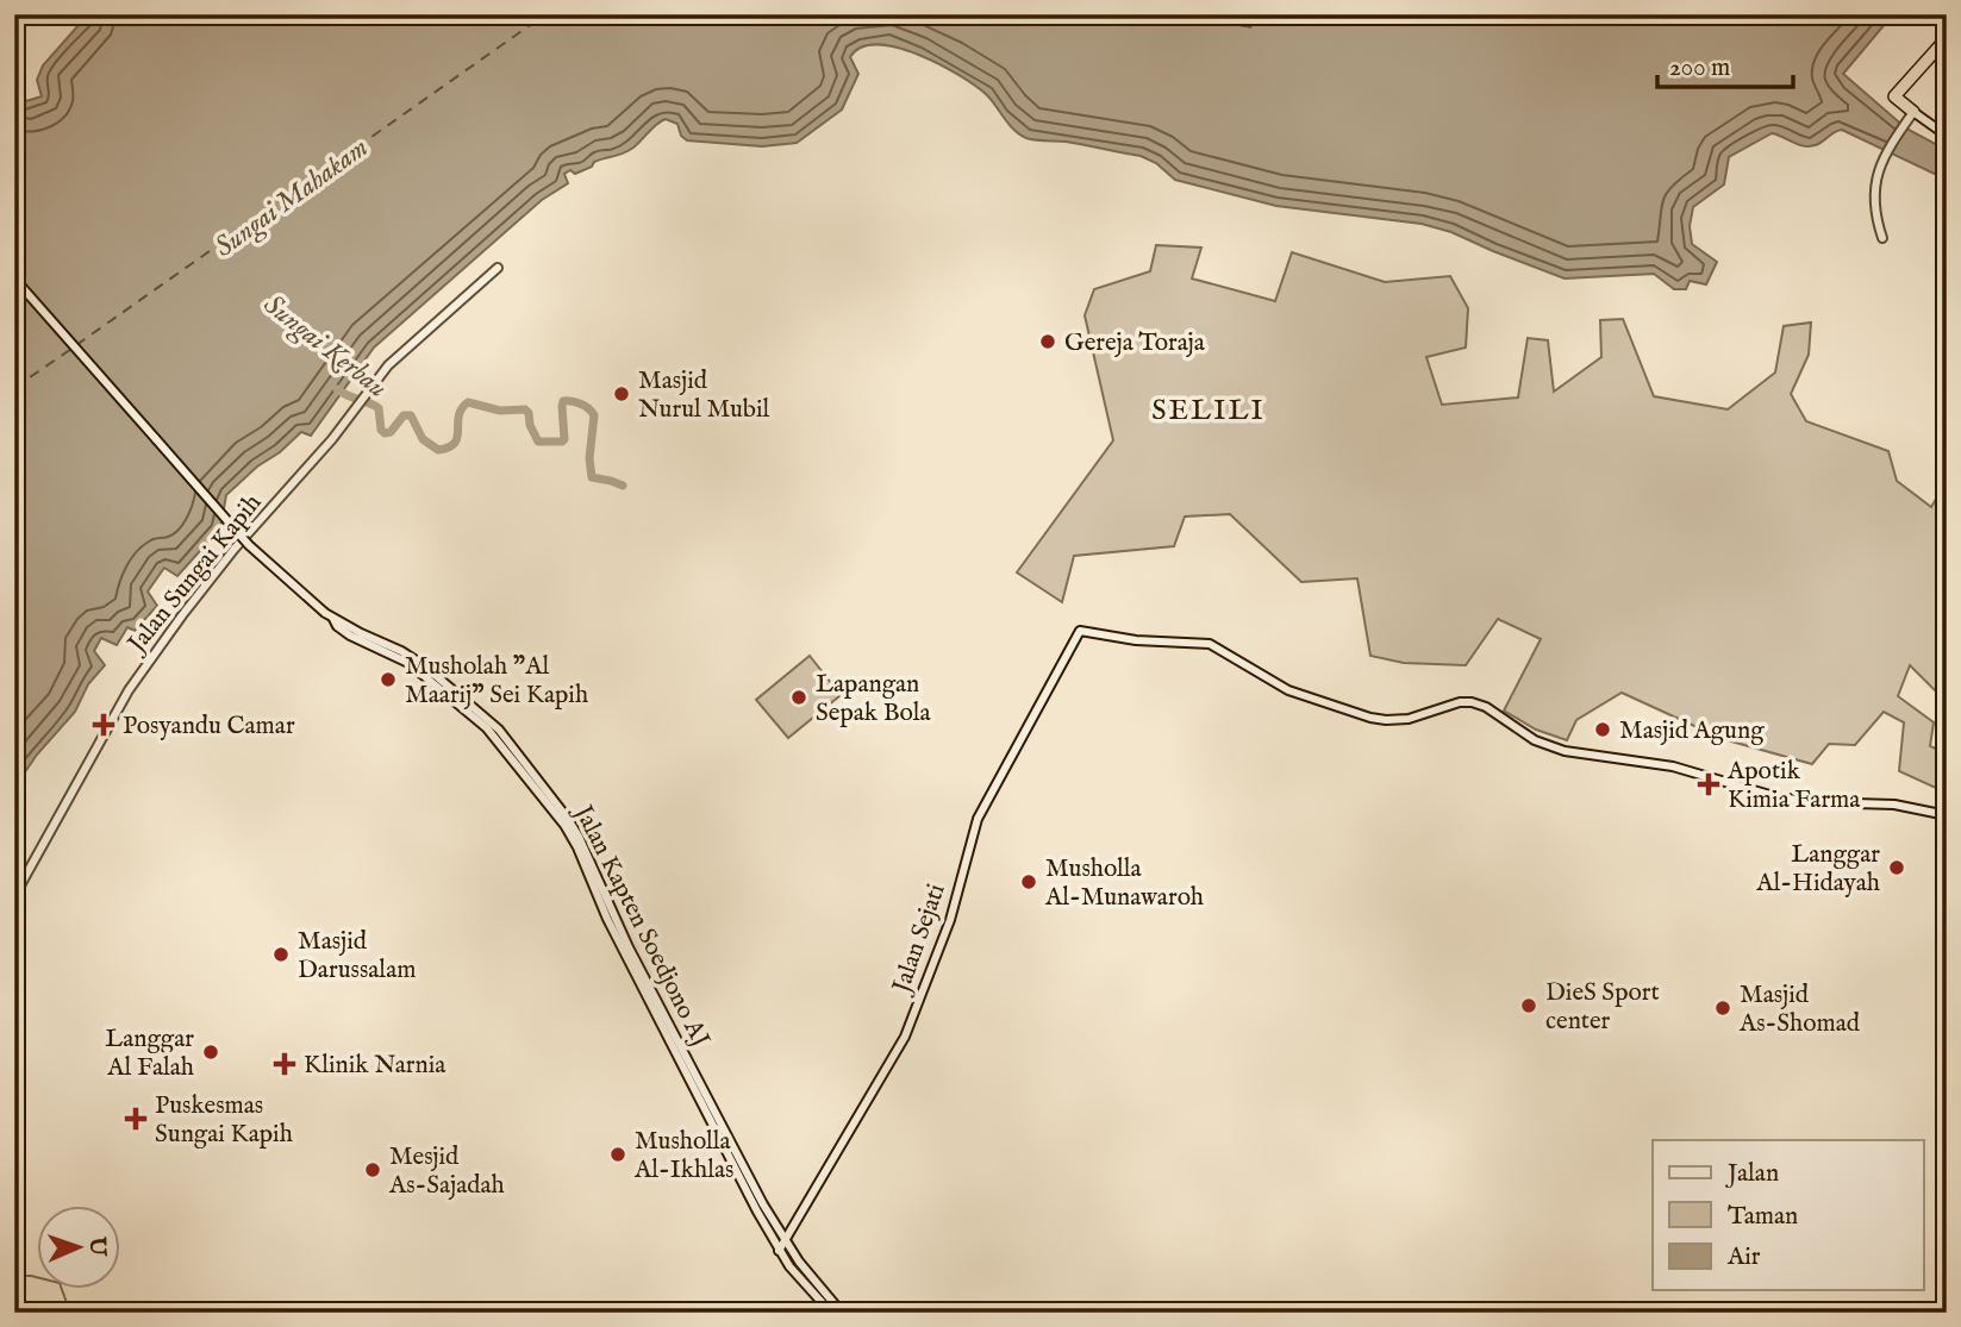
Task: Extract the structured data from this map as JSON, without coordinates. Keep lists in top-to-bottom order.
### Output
{
  "streets": {
    "main road": ["Jalan Sungai Kapih", "Jalan Kapten Soedjono AJ", "Jalan Sejati"]
  },
  "crossings": [
    ["Jalan Kapten Soedjono AJ", "Jalan Sejati"]
  ],
  "districts": ["SELILI"],
  "water": ["Sungai Mahakam", "Sungai Kerbau"],
  "places": {
    "other": [
      "Gereja Toraja",
      "Masjid Nurul Mubil",
      "Musholah \"Al Maarij\" Sei Kapih",
      "Lapangan Sepak Bola",
      "Masjid Agung",
      "Langgar Al-Hidayah",
      "Musholla Al-Munawaroh",
      "Masjid Darussalam",
      "DieS Sport center",
      "Masjid As-Shomad",
      "Langgar Al Falah",
      "Musholla Al-Ikhlas",
      "Mesjid As-Sajadah"
    ],
    "health": [
      "Posyandu Camar",
      "Apotik Kimia Farma",
      "Klinik Narnia",
      "Puskesmas Sungai Kapih"
    ]
  },
  "legend": ["Jalan", "Taman", "Air"],
  "scale_bar": "200 m",
  "north": "right"
}
